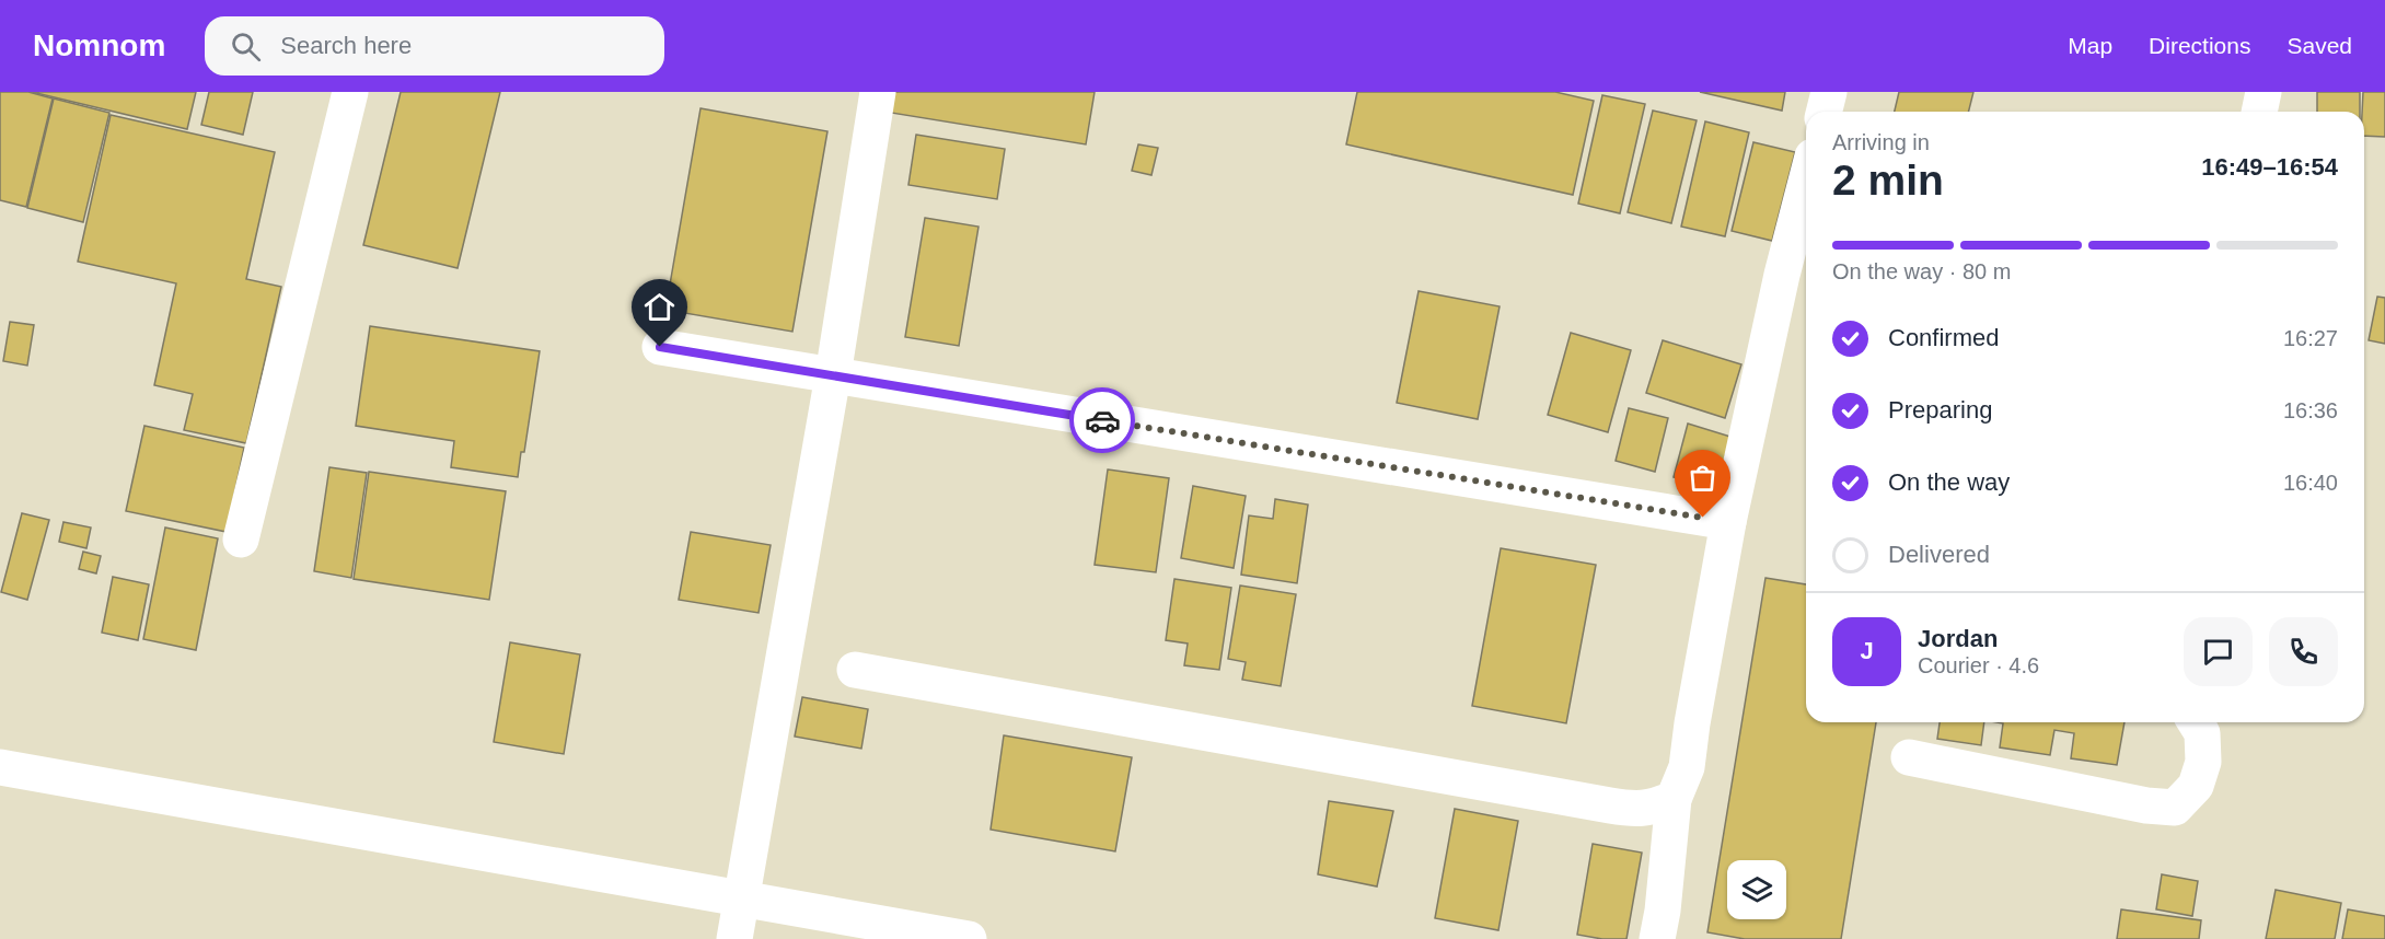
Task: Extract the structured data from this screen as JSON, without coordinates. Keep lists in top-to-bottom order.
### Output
{
  "page": {
    "header": "Nomnom",
    "search": "Search here",
    "nav": ["Map", "Directions", "Saved"],
    "heading": ["2 min", "Arriving in", "16:49–16:54"],
    "panel": ["Jordan", "Courier · 4.6"],
    "bar": "On the way · 80 m",
    "list": [
      ["Confirmed", "16:27"],
      ["Preparing", "16:36"],
      ["On the way", "16:40"],
      "Delivered"
    ],
    "round": "J"
  }
}
